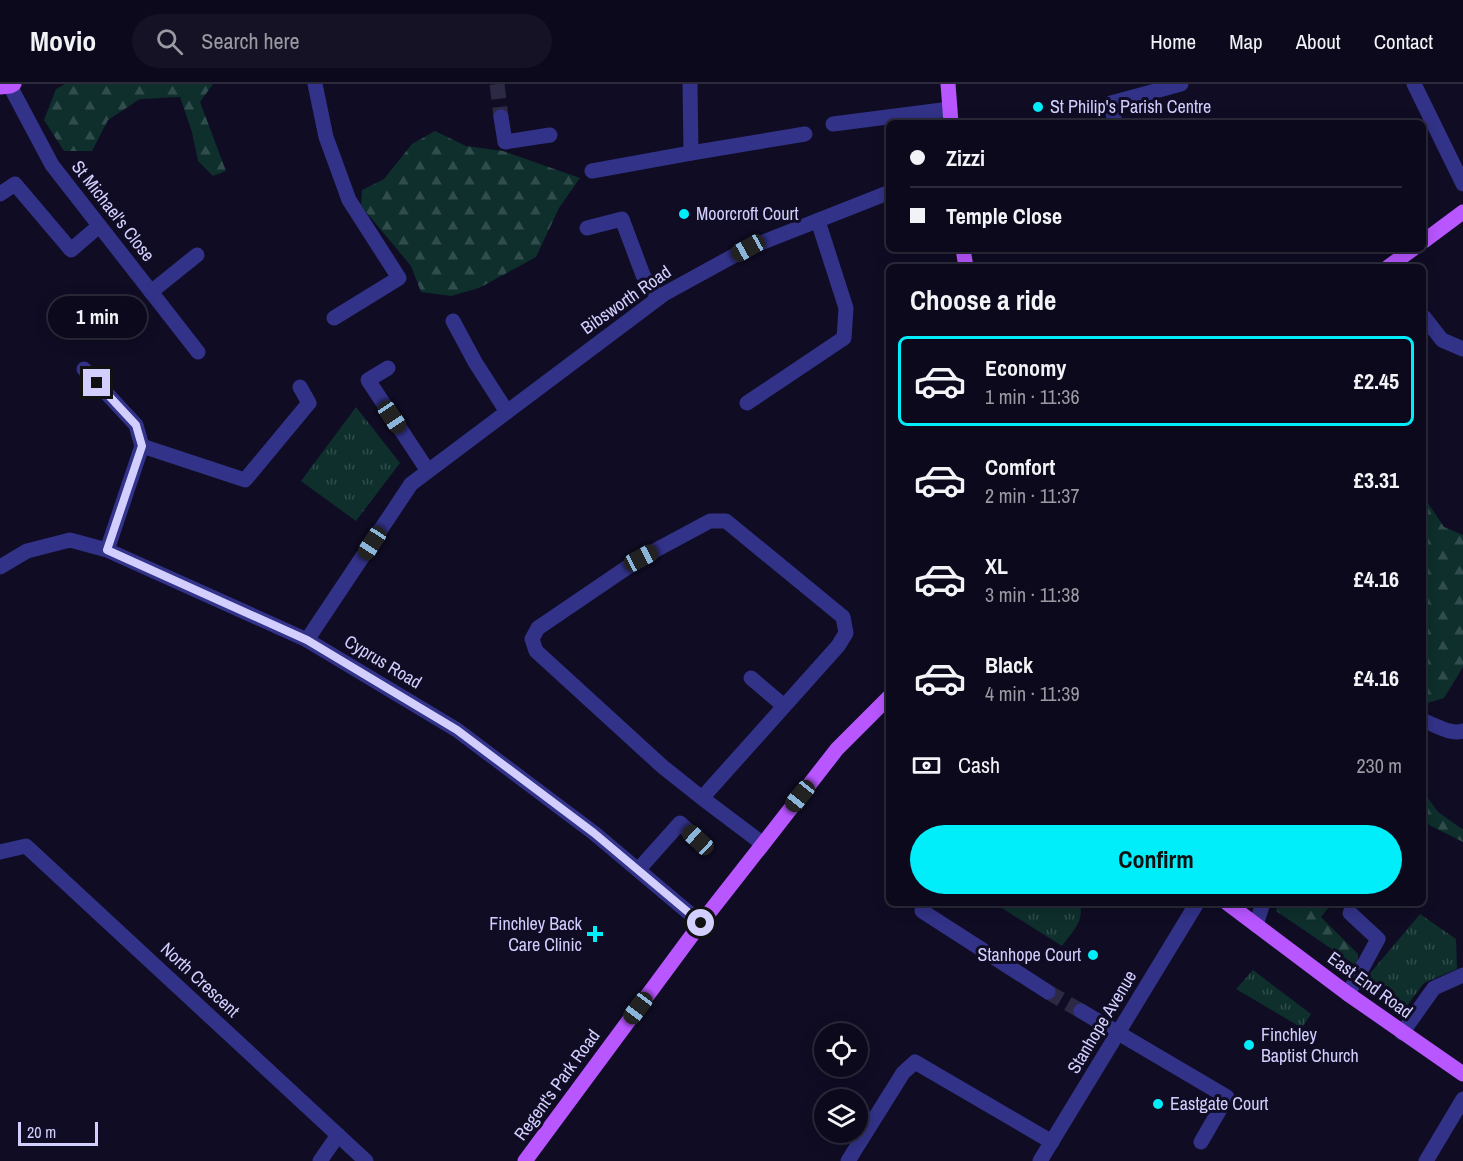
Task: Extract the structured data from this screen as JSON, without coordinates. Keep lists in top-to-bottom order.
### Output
{
  "streets": {
    "main road": ["East End Road", "Regent's Park Road"],
    "street": [
      "St Michael's Close",
      "Bibsworth Road",
      "Cyprus Road",
      "North Crescent",
      "Stanhope Avenue"
    ]
  },
  "crossings": [
    ["Bibsworth Road", "Cyprus Road"],
    ["Cyprus Road", "Regent's Park Road"]
  ],
  "places": {
    "other": [
      "St Philip's Parish Centre",
      "Moorcroft Court",
      "Stanhope Court",
      "Finchley Baptist Church",
      "Eastgate Court"
    ],
    "health": ["Finchley Back Care Clinic"]
  },
  "scale_bar": "20 m",
  "page": {
    "header": "Movio",
    "search": "Search here",
    "nav": [
      "Home",
      "Map",
      "About",
      "Contact"
    ],
    "banner": ["Zizzi", "Temple Close"],
    "heading": "Choose a ride",
    "bubble": "1 min",
    "list": [
      {
        "name": "Economy",
        "note": "1 min · 11:36",
        "value": "£2.45"
      },
      {
        "name": "Comfort",
        "note": "2 min · 11:37",
        "value": "£3.31"
      },
      {
        "name": "XL",
        "note": "3 min · 11:38",
        "value": "£4.16"
      },
      {
        "name": "Black",
        "note": "4 min · 11:39",
        "value": "£4.16"
      }
    ],
    "pay": ["Cash", "230 m"],
    "buttons": "Confirm",
    "scale": "20 m"
  }
}
